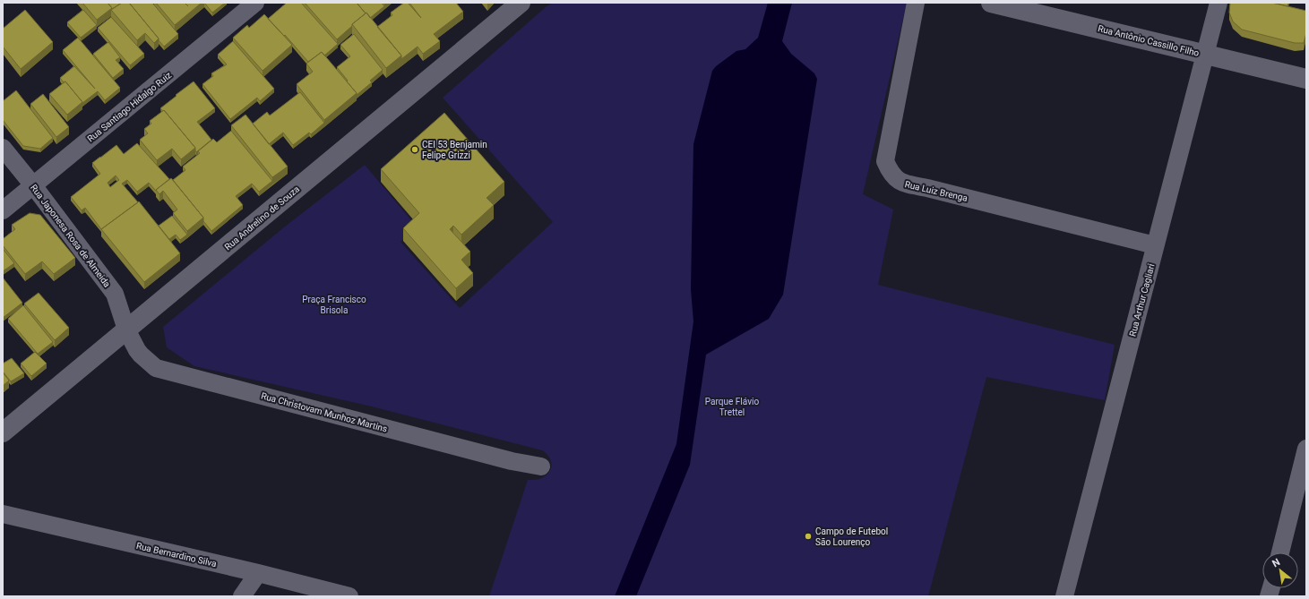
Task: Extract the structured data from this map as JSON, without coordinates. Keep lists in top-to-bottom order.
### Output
{
  "streets": {
    "street": [
      "Rua Antônio Cassillo Filho",
      "Rua Santiago Hidalgo Ruiz",
      "Rua Luiz Brenga",
      "Rua Andrelino de Souza",
      "Rua Japonesa Rosa de Almeida",
      "Rua Arthur Cagliari",
      "Rua Christovam Munhoz Martins",
      "Rua Bernardino Silva"
    ]
  },
  "crossings": [
    ["Rua Antônio Cassillo Filho", "Rua Arthur Cagliari"],
    ["Rua Santiago Hidalgo Ruiz", "Rua Japonesa Rosa de Almeida"],
    ["Rua Luiz Brenga", "Rua Arthur Cagliari"],
    ["Rua Andrelino de Souza", "Rua Japonesa Rosa de Almeida"],
    ["Rua Andrelino de Souza", "Rua Christovam Munhoz Martins"],
    ["Rua Japonesa Rosa de Almeida", "Rua Christovam Munhoz Martins"]
  ],
  "parks": ["Praça Francisco Brisola", "Parque Flávio Trettel"],
  "places": ["CEI 53 Benjamin Felipe Grizzi", "Campo de Futebol São Lourenço"],
  "north": "top left"
}
